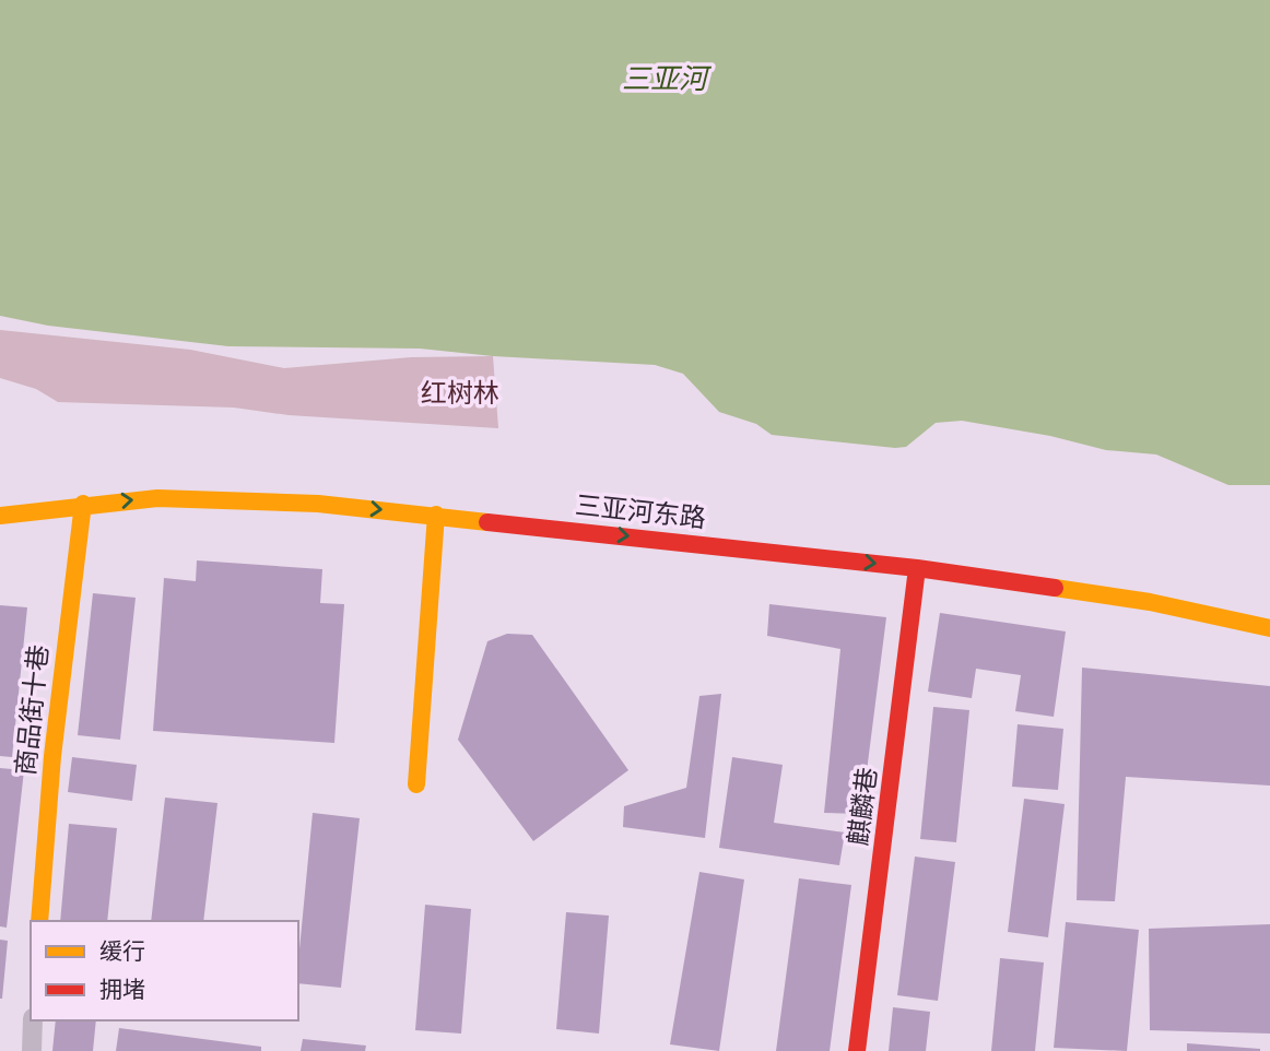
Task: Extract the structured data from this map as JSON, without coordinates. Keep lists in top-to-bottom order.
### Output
{
  "streets": {
    "street": ["三亚河东路", "商品街十巷", "麒麟巷"]
  },
  "crossings": [
    ["三亚河东路", "商品街十巷"],
    ["三亚河东路", "麒麟巷"]
  ],
  "one_way": ["三亚河东路"],
  "water": ["三亚河"],
  "parks": ["红树林"],
  "legend": ["缓行", "拥堵"]
}
